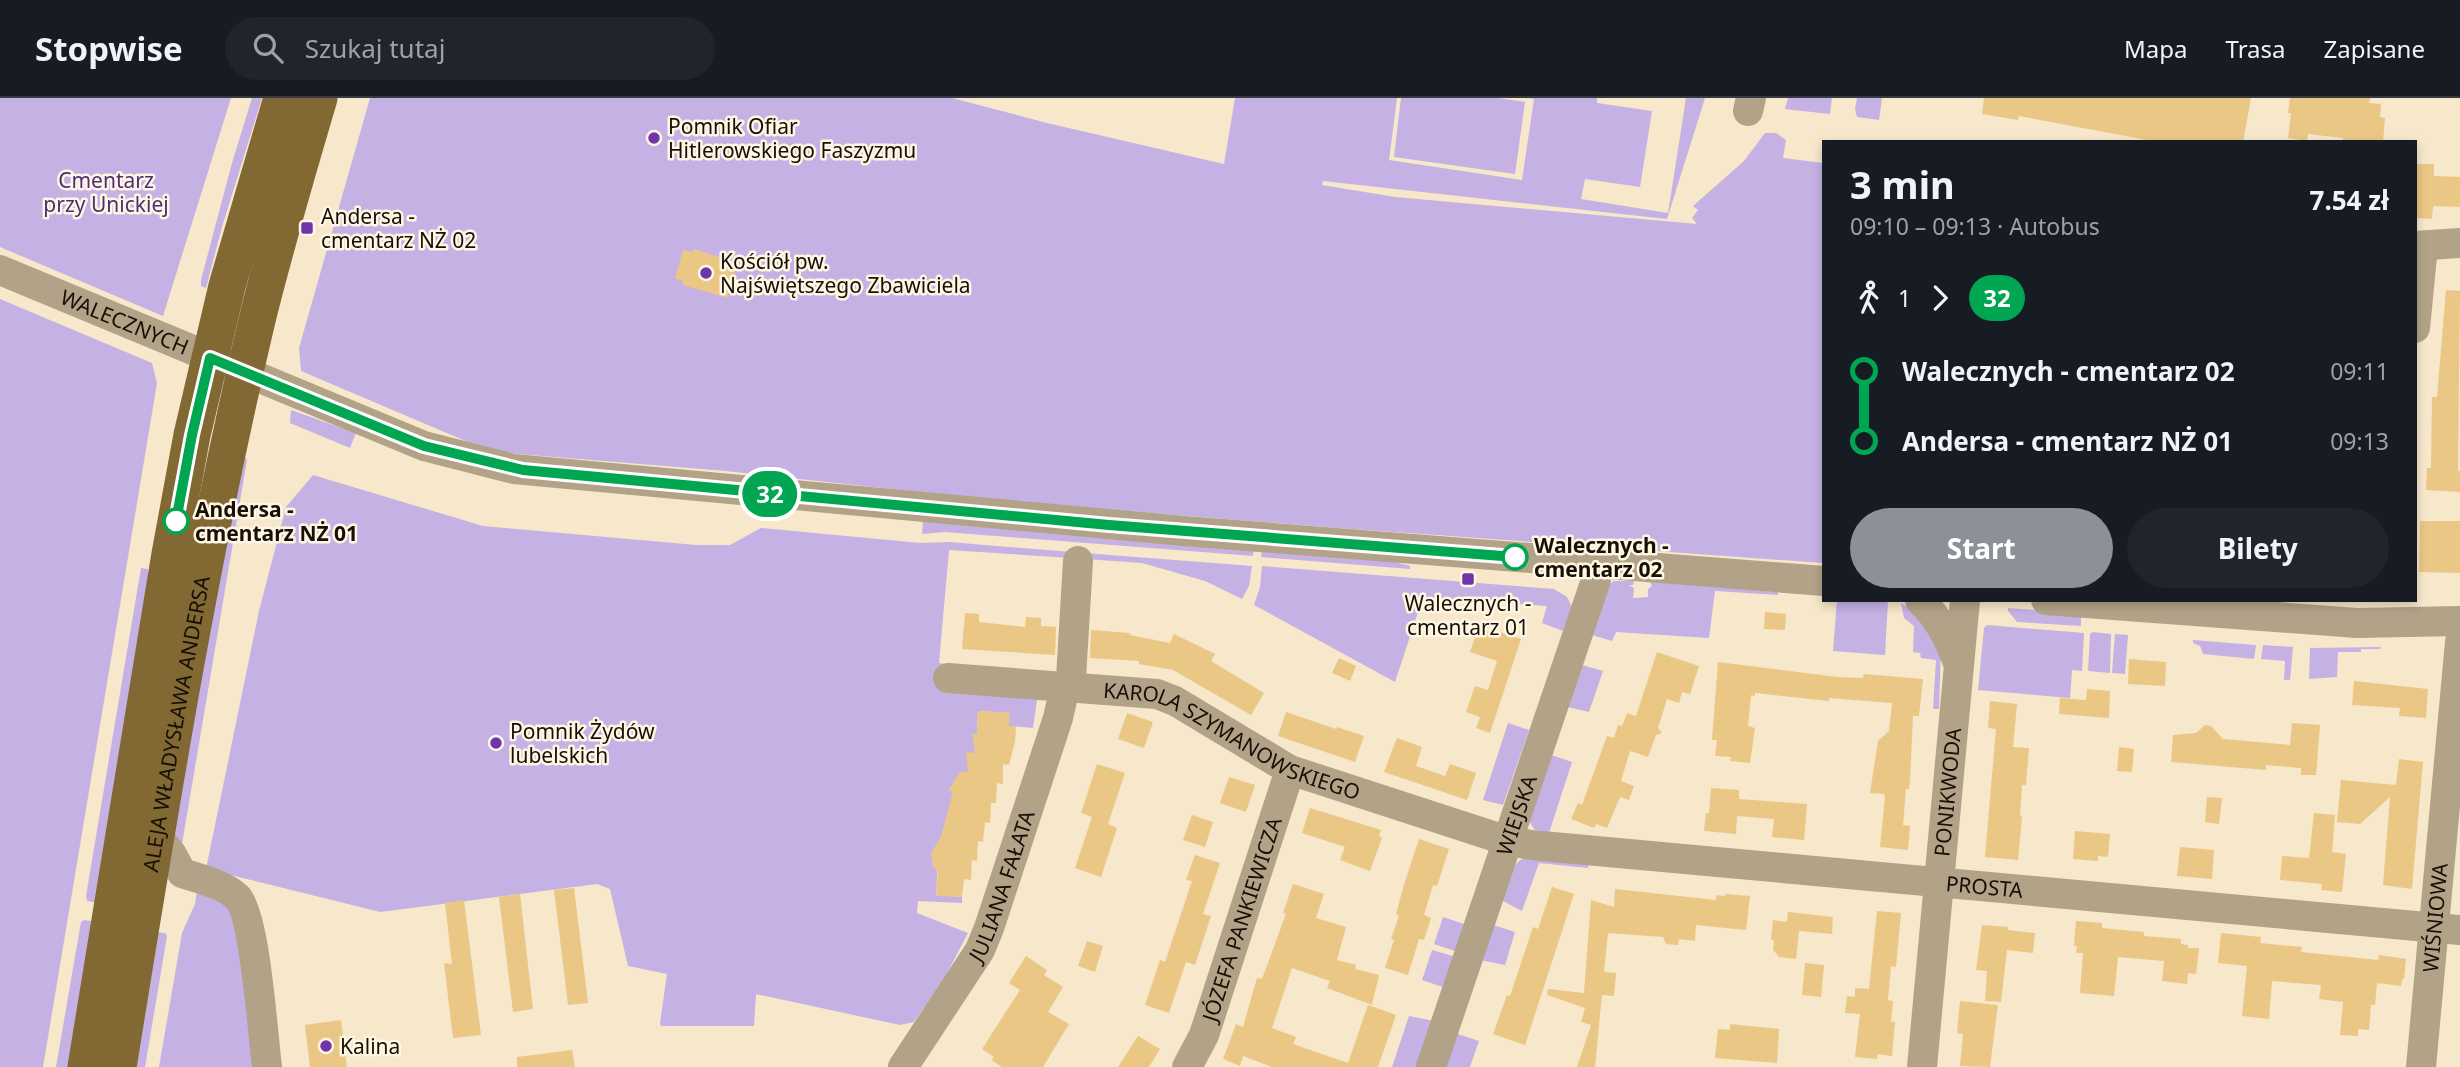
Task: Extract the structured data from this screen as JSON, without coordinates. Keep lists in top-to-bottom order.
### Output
{
  "streets": {
    "main road": ["ALEJA WŁADYSŁAWA ANDERSA"],
    "street": [
      "WALECZNYCH",
      "KAROLA SZYMANOWSKIEGO",
      "PONIKWODA",
      "WIEJSKA",
      "JULIANA FAŁATA",
      "PROSTA",
      "WIŚNIOWA",
      "JÓZEFA PANKIEWICZA"
    ]
  },
  "crossings": [
    ["WALECZNYCH", "ALEJA WŁADYSŁAWA ANDERSA"],
    ["WALECZNYCH", "WIEJSKA"],
    ["KAROLA SZYMANOWSKIEGO", "WIEJSKA"],
    ["KAROLA SZYMANOWSKIEGO", "JULIANA FAŁATA"],
    ["KAROLA SZYMANOWSKIEGO", "PROSTA"],
    ["KAROLA SZYMANOWSKIEGO", "JÓZEFA PANKIEWICZA"],
    ["PONIKWODA", "PROSTA"],
    ["WIEJSKA", "PROSTA"],
    ["PROSTA", "WIŚNIOWA"]
  ],
  "parks": ["Cmentarz przy Unickiej"],
  "places": {
    "other": [
      "Pomnik Ofiar Hitlerowskiego Faszyzmu",
      "Kościół pw. Najświętszego Zbawiciela",
      "Andersa - cmentarz NŻ 01",
      "Walecznych - cmentarz 02",
      "Pomnik Żydów lubelskich",
      "Kalina"
    ],
    "transit": ["Andersa - cmentarz NŻ 02", "Walecznych - cmentarz 01"]
  },
  "lines": ["bus line 32"],
  "page": {
    "header": "Stopwise",
    "search": "Szukaj tutaj",
    "nav": ["Mapa", "Trasa", "Zapisane"],
    "on_map": "32",
    "heading": ["3 min", "09:10 – 09:13 · Autobus", "7.54 zł"],
    "legs": ["1", "32"],
    "list": [
      {
        "name": "Walecznych - cmentarz 02",
        "value": "09:11"
      },
      {
        "name": "Andersa - cmentarz NŻ 01",
        "value": "09:13"
      }
    ],
    "buttons": ["Start", "Bilety"]
  }
}
